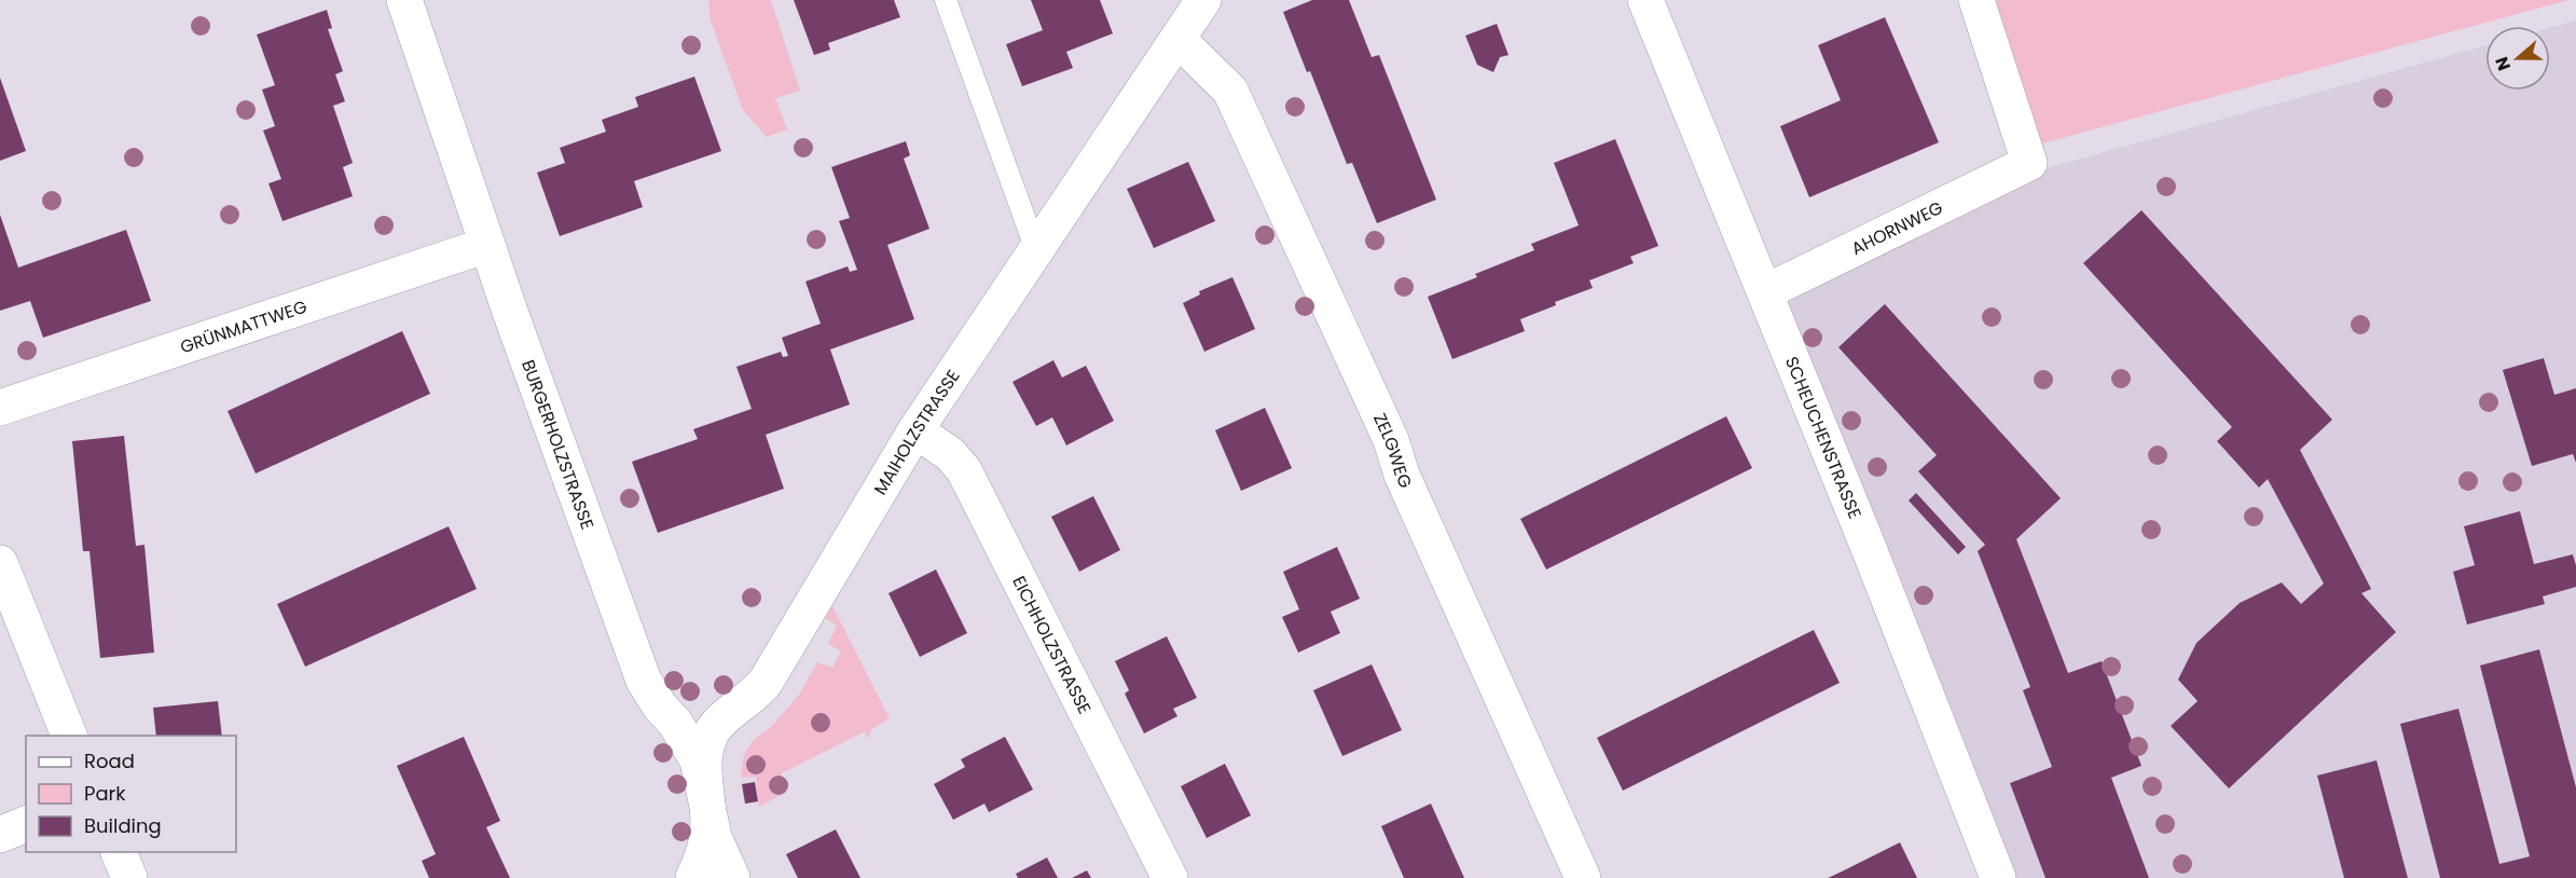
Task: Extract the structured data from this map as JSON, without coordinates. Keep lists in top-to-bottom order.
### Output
{
  "streets": {
    "street": [
      "AHORNWEG",
      "GRÜNMATTWEG",
      "MAIHOLZSTRASSE",
      "SCHEUCHENSTRASSE",
      "BURGERHOLZSTRASSE",
      "ZELGWEG",
      "EICHHOLZSTRASSE"
    ]
  },
  "crossings": [
    ["AHORNWEG", "SCHEUCHENSTRASSE"],
    ["GRÜNMATTWEG", "BURGERHOLZSTRASSE"],
    ["MAIHOLZSTRASSE", "BURGERHOLZSTRASSE"],
    ["MAIHOLZSTRASSE", "ZELGWEG"],
    ["MAIHOLZSTRASSE", "EICHHOLZSTRASSE"]
  ],
  "legend": ["Road", "Park", "Building"],
  "north": "left"
}
